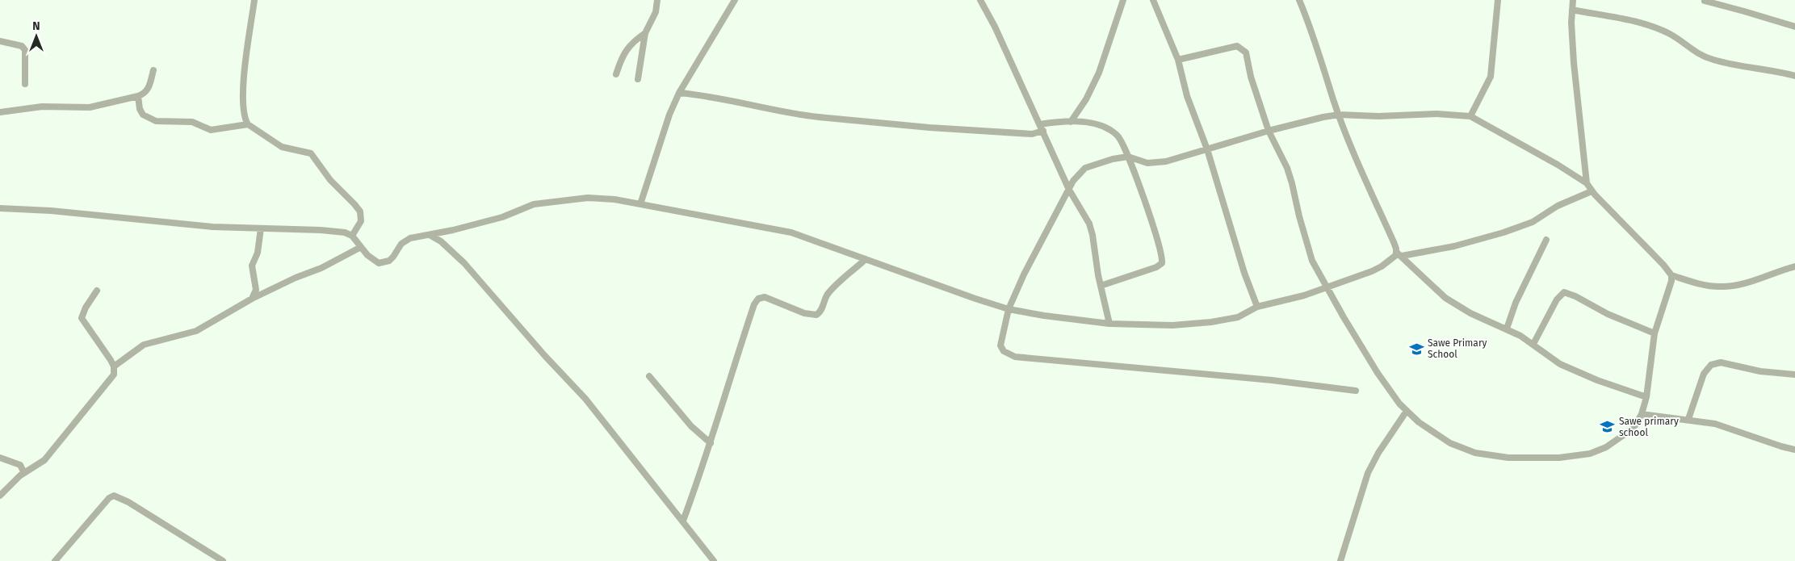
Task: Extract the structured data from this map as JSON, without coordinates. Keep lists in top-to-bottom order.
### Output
{
  "places": {
    "school or university": ["Sawe Primary School", "Sawe primary school"]
  },
  "north": "top"
}
